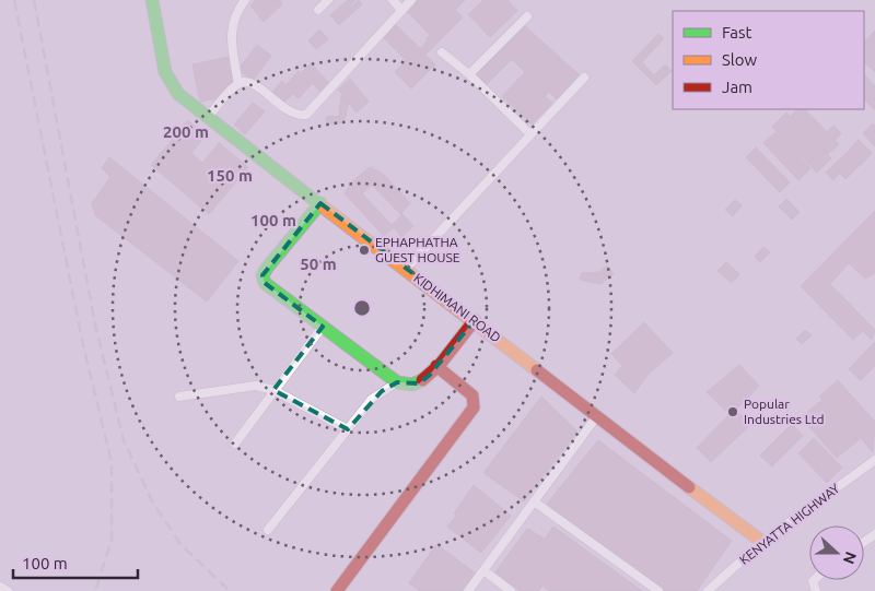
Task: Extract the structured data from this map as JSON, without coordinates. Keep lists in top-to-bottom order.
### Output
{
  "streets": {
    "street": ["KIDHIMANI ROAD", "KENYATTA HIGHWAY"]
  },
  "crossings": [
    ["KIDHIMANI ROAD", "KENYATTA HIGHWAY"]
  ],
  "places": ["EPHAPHATHA GUEST HOUSE", "Popular Industries Ltd"],
  "legend": ["Fast", "Slow", "Jam"],
  "scale_bar": "100 m",
  "north": "right",
  "rings": [
    "200 m",
    "150 m",
    "100 m",
    "50 m"
  ]
}
